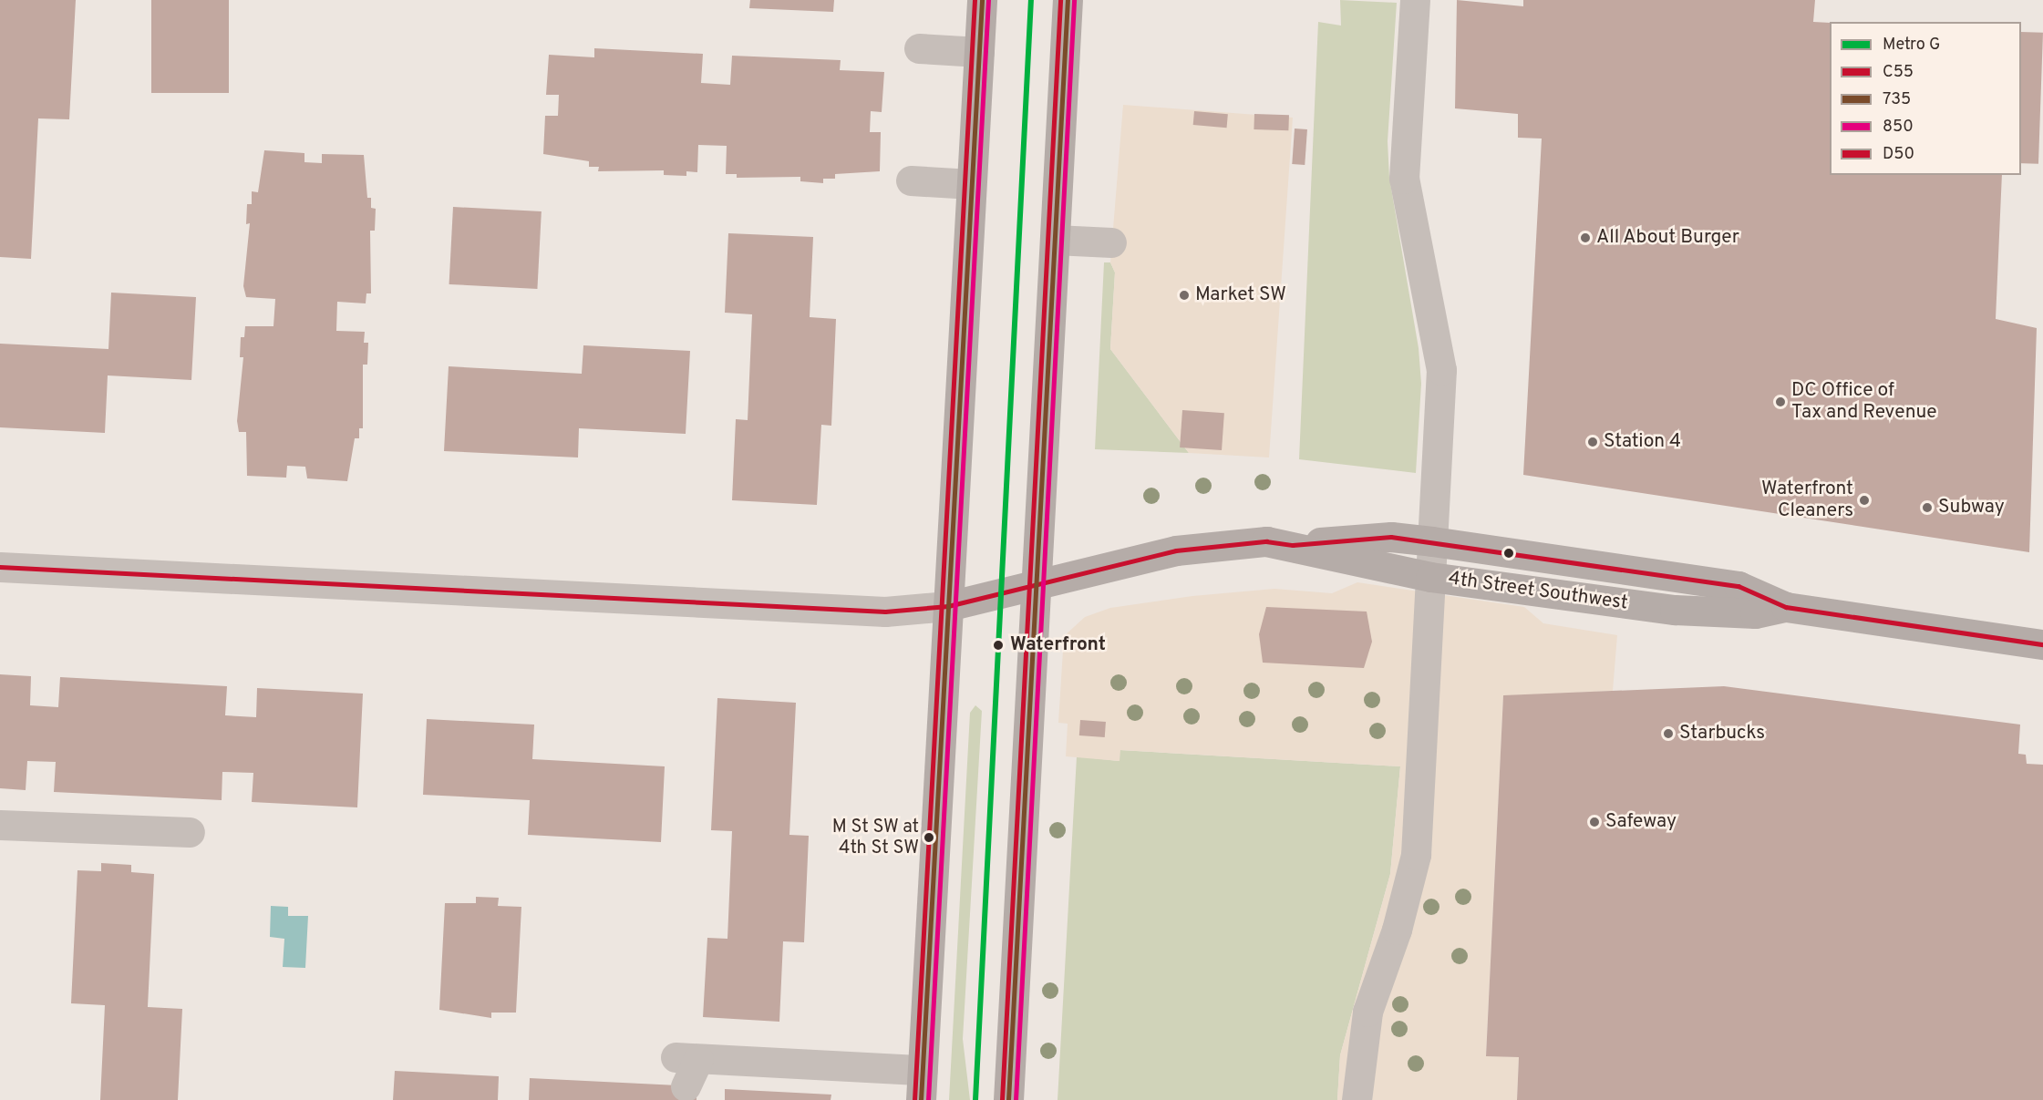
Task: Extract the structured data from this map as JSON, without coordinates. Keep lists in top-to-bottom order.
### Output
{
  "streets": {
    "main road": ["4th Street Southwest"]
  },
  "places": [
    "All About Burger",
    "Market SW",
    "DC Office of Tax and Revenue",
    "Station 4",
    "Waterfront Cleaners",
    "Subway",
    "Waterfront",
    "Starbucks",
    "Safeway",
    "M St SW at 4th St SW"
  ],
  "lines": [
    "metro line G",
    "transit line 735",
    "transit line 850",
    "transit line D50",
    "transit line C55"
  ],
  "legend": [
    "Metro G",
    "C55",
    "735",
    "850",
    "D50"
  ]
}
